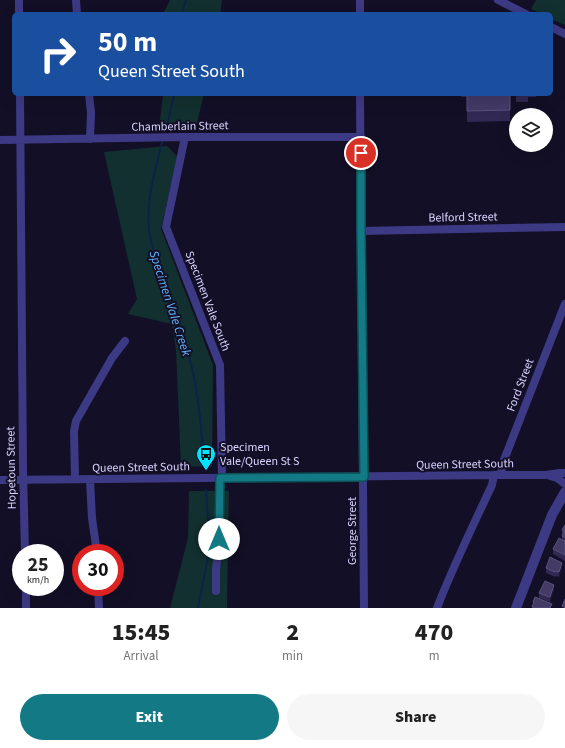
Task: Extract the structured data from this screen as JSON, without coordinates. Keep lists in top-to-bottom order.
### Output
{
  "streets": {
    "street": [
      "Chamberlain Street",
      "Belford Street",
      "Specimen Vale South",
      "Ford Street",
      "Queen Street South",
      "Hopetoun Street",
      "George Street"
    ]
  },
  "crossings": [
    ["Chamberlain Street", "Specimen Vale South"],
    ["Chamberlain Street", "Hopetoun Street"],
    ["Chamberlain Street", "George Street"],
    ["Belford Street", "George Street"],
    ["Specimen Vale South", "Queen Street South"],
    ["Ford Street", "Queen Street South"],
    ["Queen Street South", "Hopetoun Street"],
    ["Queen Street South", "George Street"]
  ],
  "water": ["Specimen Vale Creek"],
  "places": {
    "bus stop": ["Specimen Vale/Queen St S"]
  },
  "page": {
    "turn": ["50 m", "Queen Street South"],
    "speed": "25 km/h",
    "limit": "30",
    "eta": [
      "15:45",
      "Arrival",
      "2",
      "min",
      "470",
      "m"
    ],
    "buttons": ["Exit", "Share"]
  }
}
